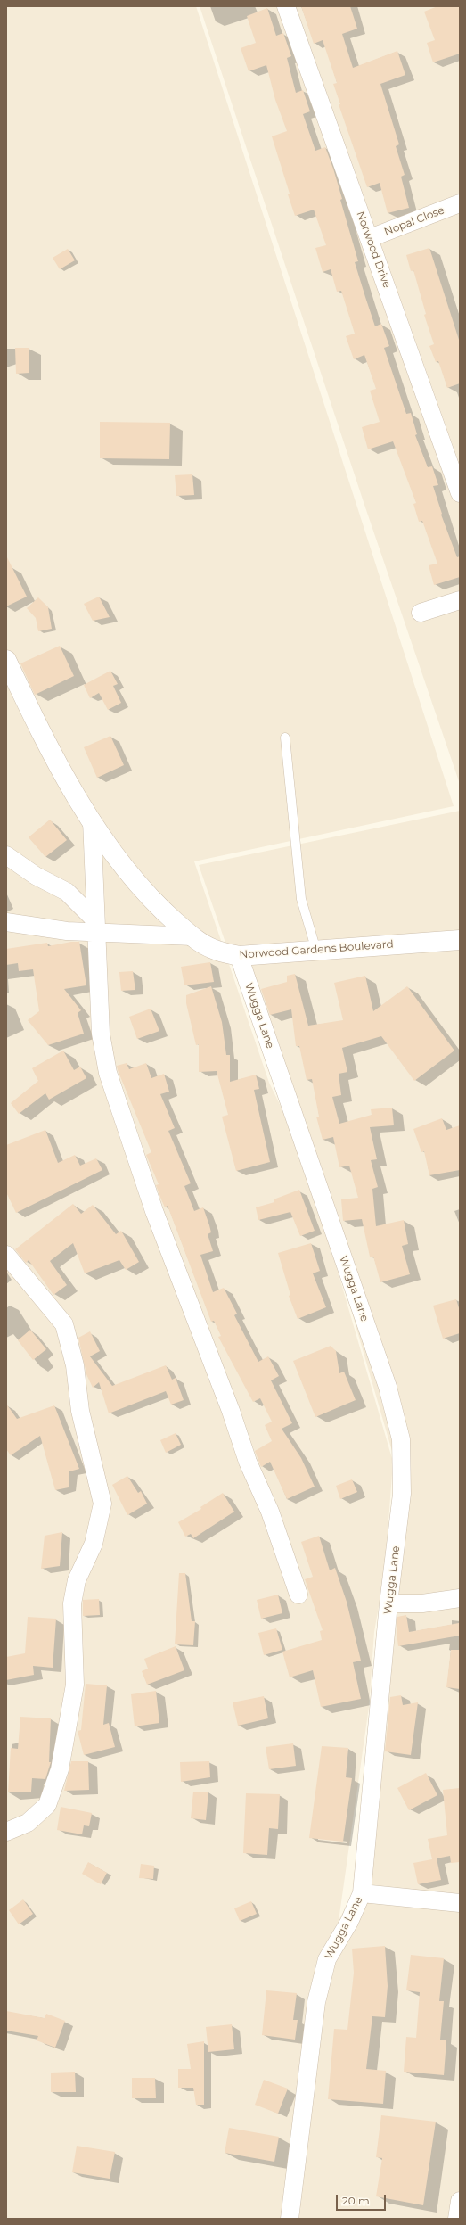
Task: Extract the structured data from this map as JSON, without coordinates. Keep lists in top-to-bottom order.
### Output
{
  "streets": {
    "street": [
      "Nopal Close",
      "Norwood Drive",
      "Norwood Gardens Boulevard",
      "Wugga Lane"
    ]
  },
  "crossings": [
    ["Nopal Close", "Norwood Drive"],
    ["Norwood Gardens Boulevard", "Wugga Lane"]
  ],
  "scale_bar": "20 m"
}
